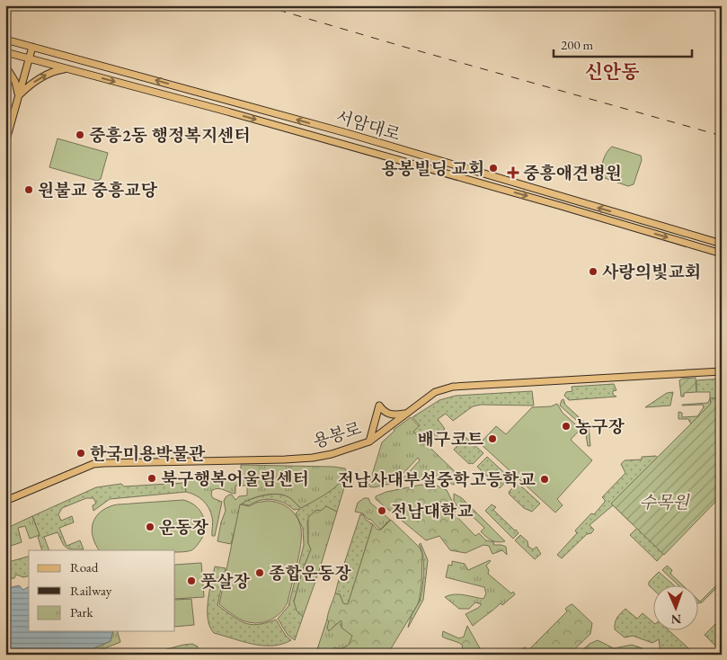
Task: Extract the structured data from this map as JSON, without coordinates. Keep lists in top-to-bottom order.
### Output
{
  "streets": {
    "main road": ["서암대로", "용봉로"]
  },
  "districts": ["신안동"],
  "parks": ["수목원"],
  "places": {
    "other": [
      "중흥2동 행정복지센터",
      "용봉빌딩 교회",
      "원불교 중흥교당",
      "사랑의빛교회",
      "농구장",
      "배구코트",
      "한국미용박물관",
      "북구행복어울림센터",
      "전남사대부설중학고등학교",
      "전남대학교",
      "운동장",
      "종합운동장",
      "풋살장"
    ],
    "health": ["중흥애견병원"]
  },
  "legend": ["Road", "Railway", "Park"],
  "scale_bar": "200 m",
  "north": "bottom"
}
